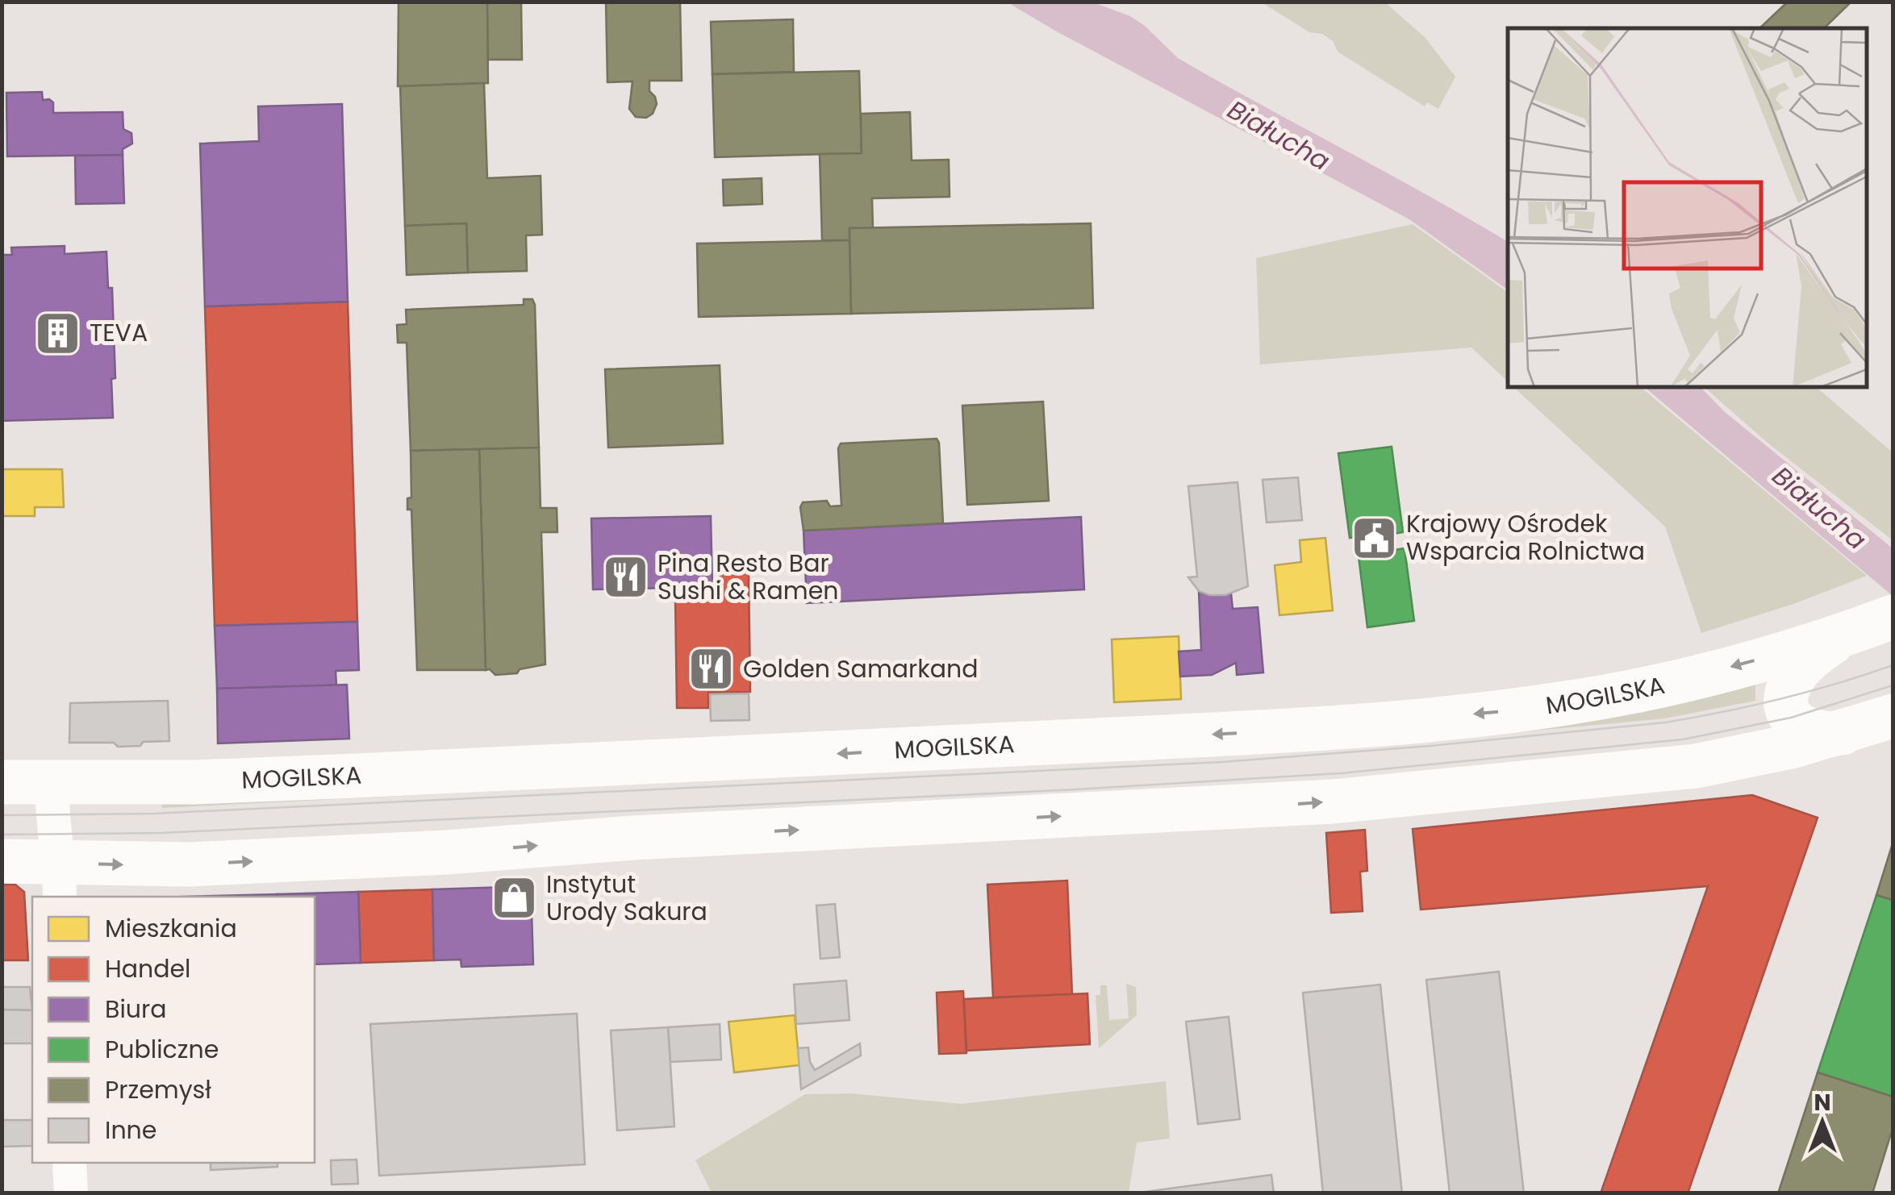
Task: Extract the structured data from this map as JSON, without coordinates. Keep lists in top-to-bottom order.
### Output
{
  "streets": {
    "main road": ["MOGILSKA"]
  },
  "water": ["Białucha"],
  "places": {
    "building": ["TEVA"],
    "public building": ["Krajowy Ośrodek Wsparcia Rolnictwa"],
    "restaurant": ["Pina Resto Bar Sushi & Ramen", "Golden Samarkand"],
    "shop": ["Instytut Urody Sakura"]
  },
  "legend": [
    "Mieszkania",
    "Handel",
    "Biura",
    "Publiczne",
    "Przemysł",
    "Inne"
  ],
  "north": "top"
}
